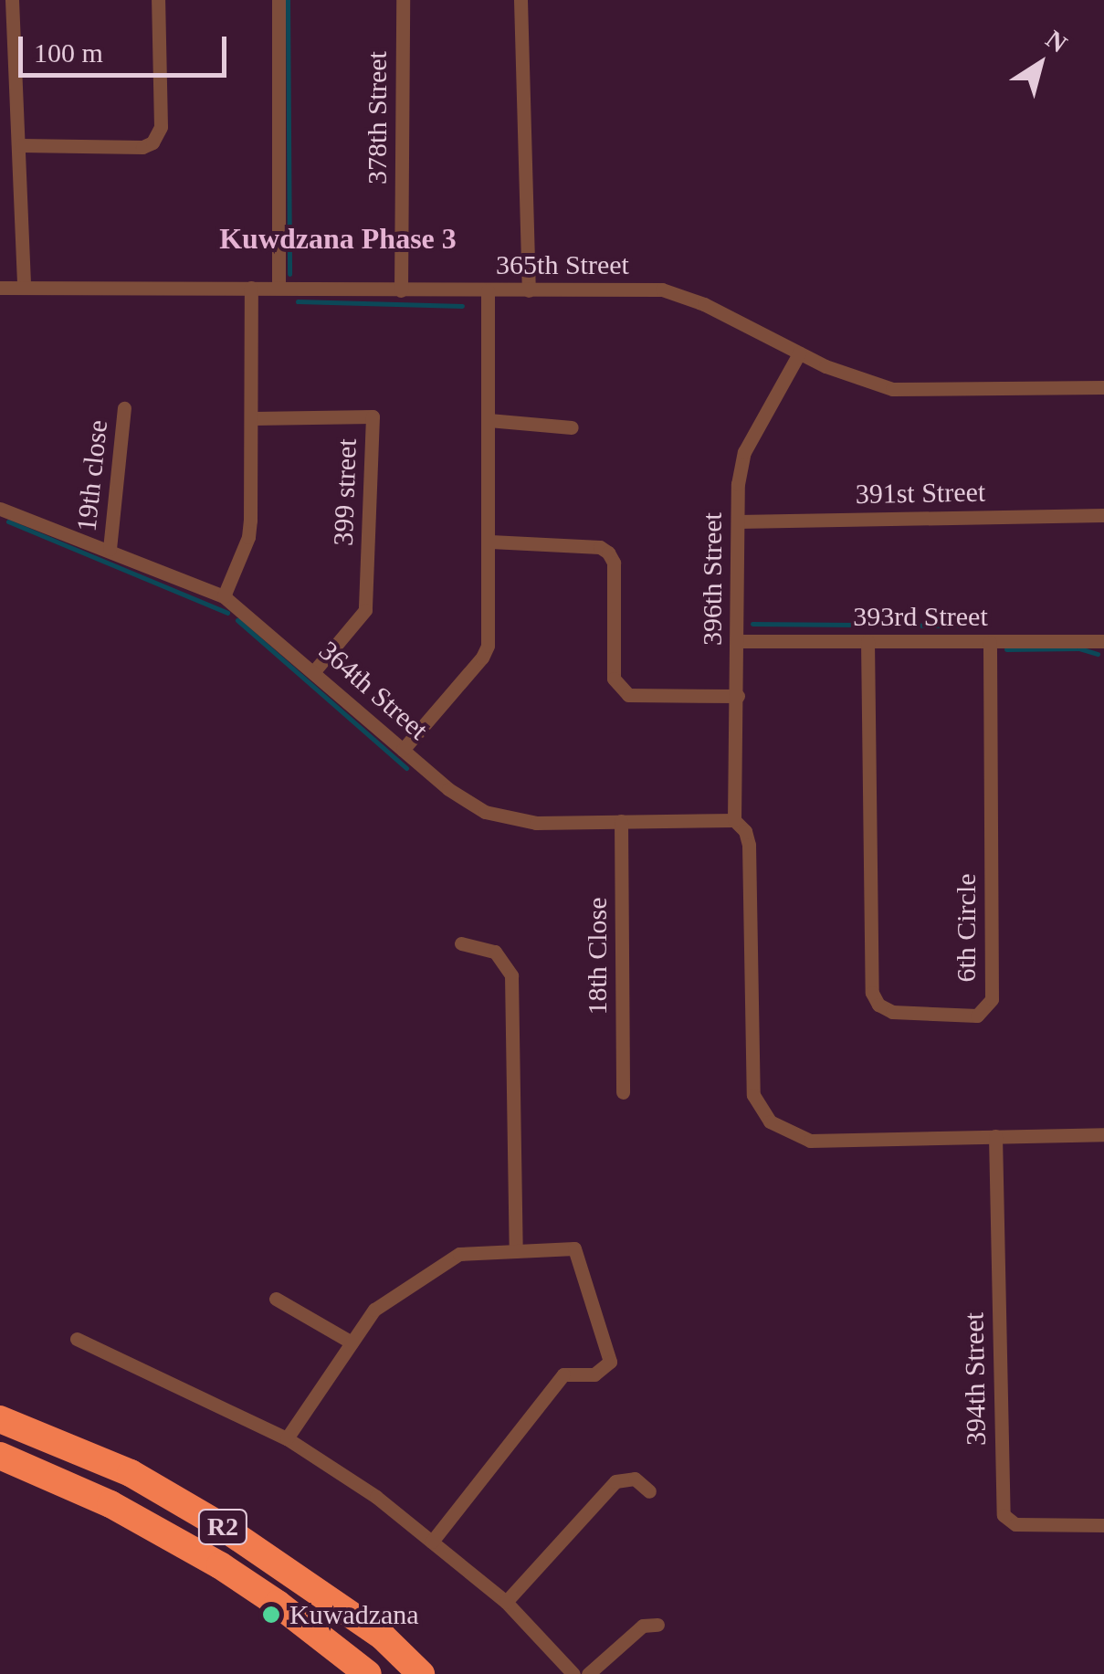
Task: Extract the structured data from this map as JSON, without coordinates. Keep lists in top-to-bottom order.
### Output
{
  "streets": {
    "highway": ["R2"],
    "street": [
      "378th Street",
      "365th Street",
      "19th close",
      "399 street",
      "391st Street",
      "396th Street",
      "393rd Street",
      "364th Street",
      "6th Circle",
      "18th Close",
      "394th Street"
    ]
  },
  "crossings": [
    ["378th Street", "365th Street"],
    ["365th Street", "396th Street"],
    ["19th close", "364th Street"],
    ["399 street", "364th Street"],
    ["391st Street", "396th Street"],
    ["396th Street", "393rd Street"],
    ["396th Street", "364th Street"],
    ["393rd Street", "6th Circle"],
    ["364th Street", "18th Close"]
  ],
  "districts": ["Kuwdzana Phase 3"],
  "places": ["Kuwadzana"],
  "scale_bar": "100 m",
  "north": "top right"
}
